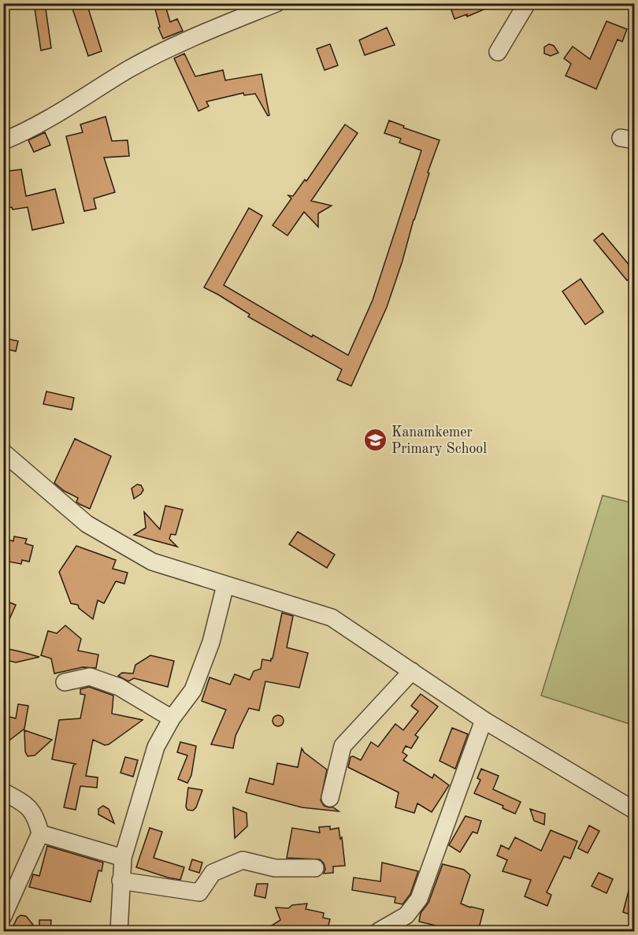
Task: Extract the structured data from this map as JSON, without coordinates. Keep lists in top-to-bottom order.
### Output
{
  "places": {
    "school or university": ["Kanamkemer Primary School"]
  }
}
